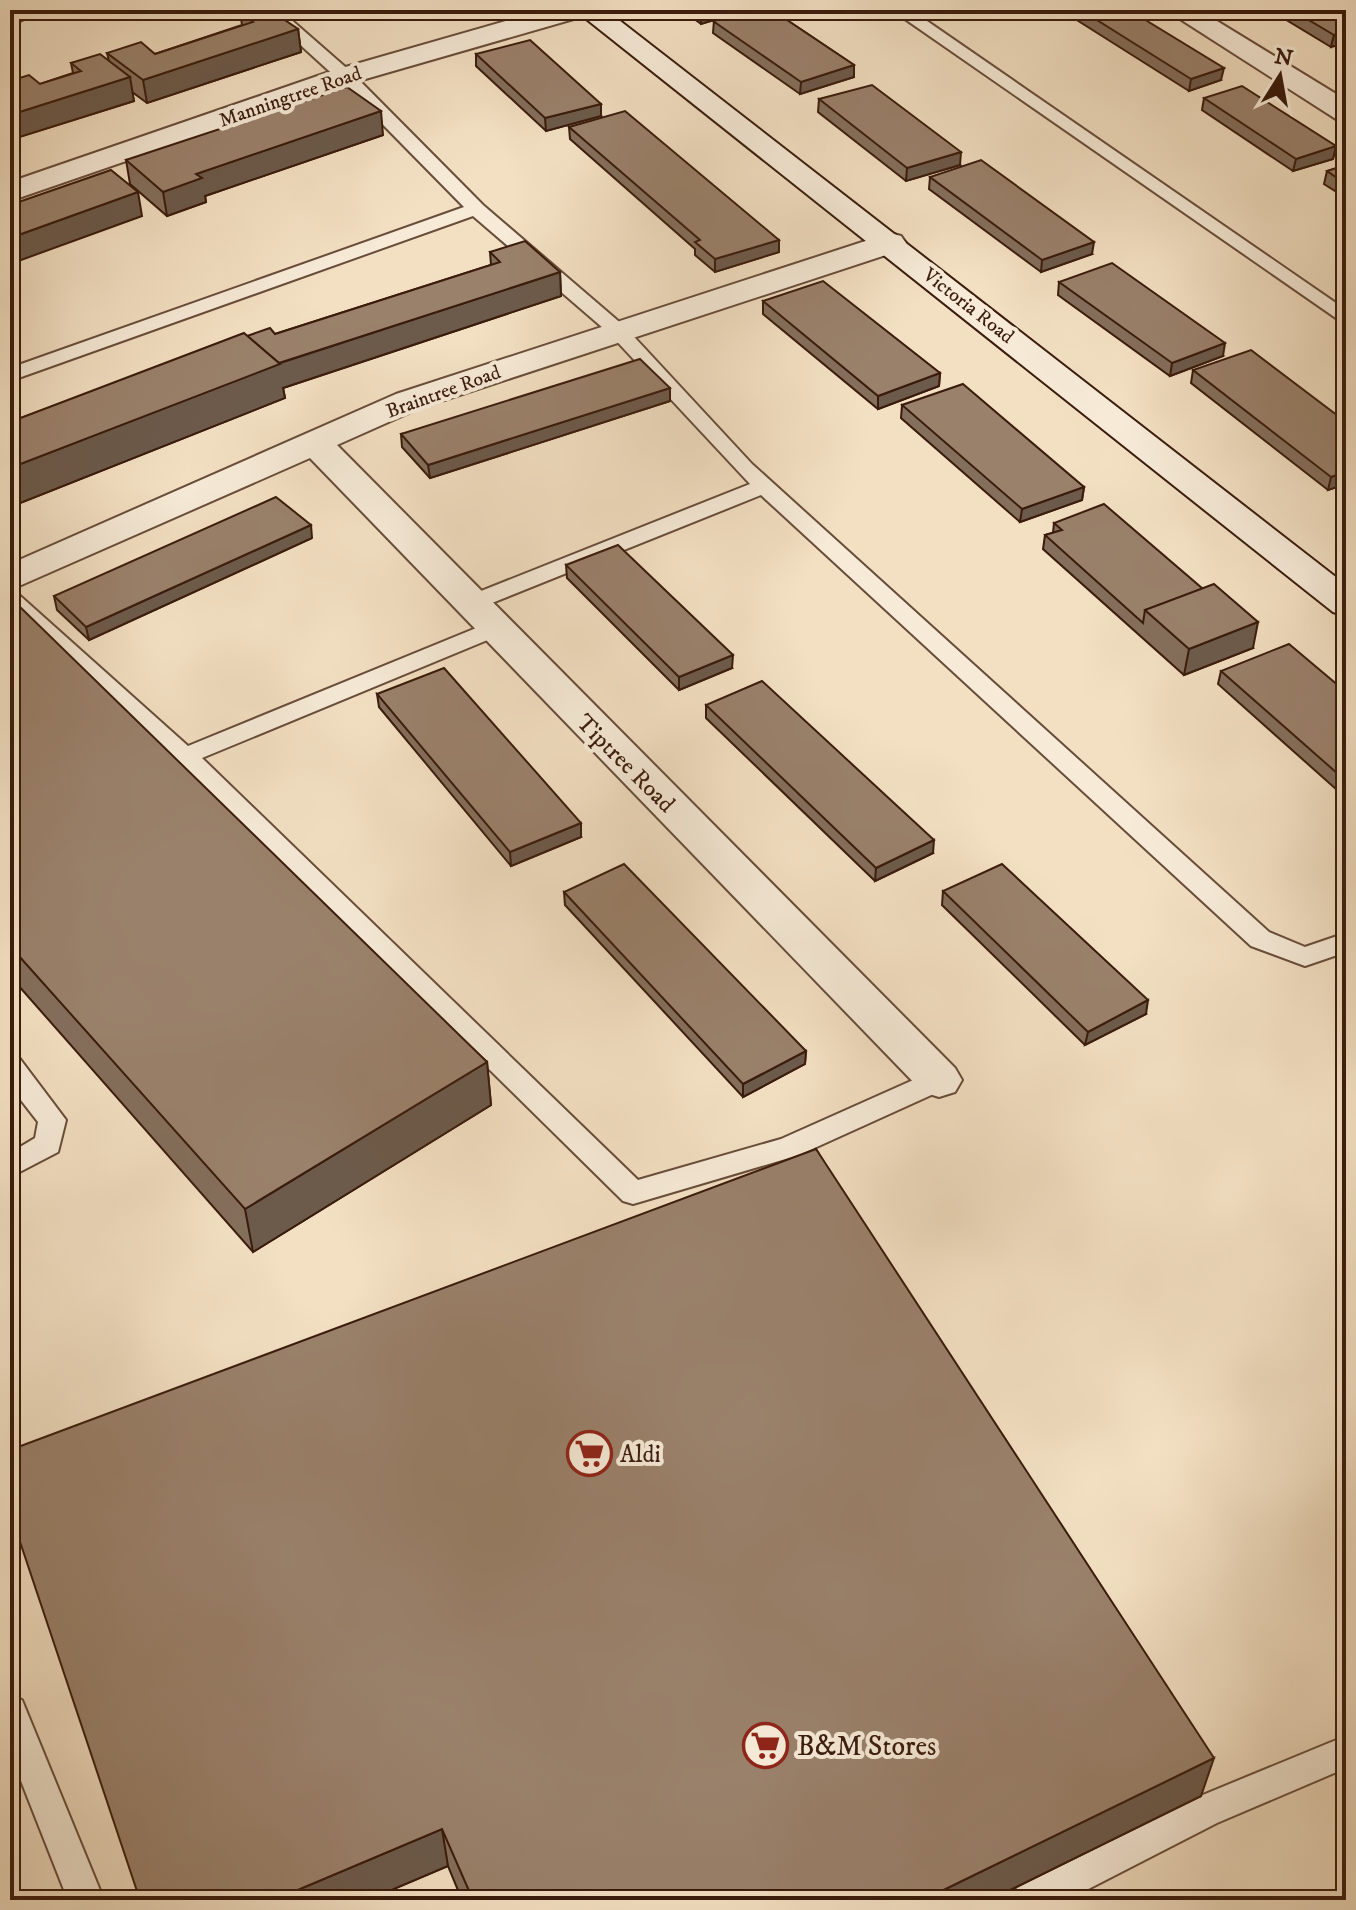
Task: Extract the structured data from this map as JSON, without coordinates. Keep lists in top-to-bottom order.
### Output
{
  "streets": {
    "street": [
      "Manningtree Road",
      "Victoria Road",
      "Braintree Road",
      "Tiptree Road"
    ]
  },
  "crossings": [
    ["Victoria Road", "Braintree Road"],
    ["Braintree Road", "Tiptree Road"]
  ],
  "places": {
    "supermarket": ["Aldi", "B&M Stores"]
  },
  "north": "top"
}
